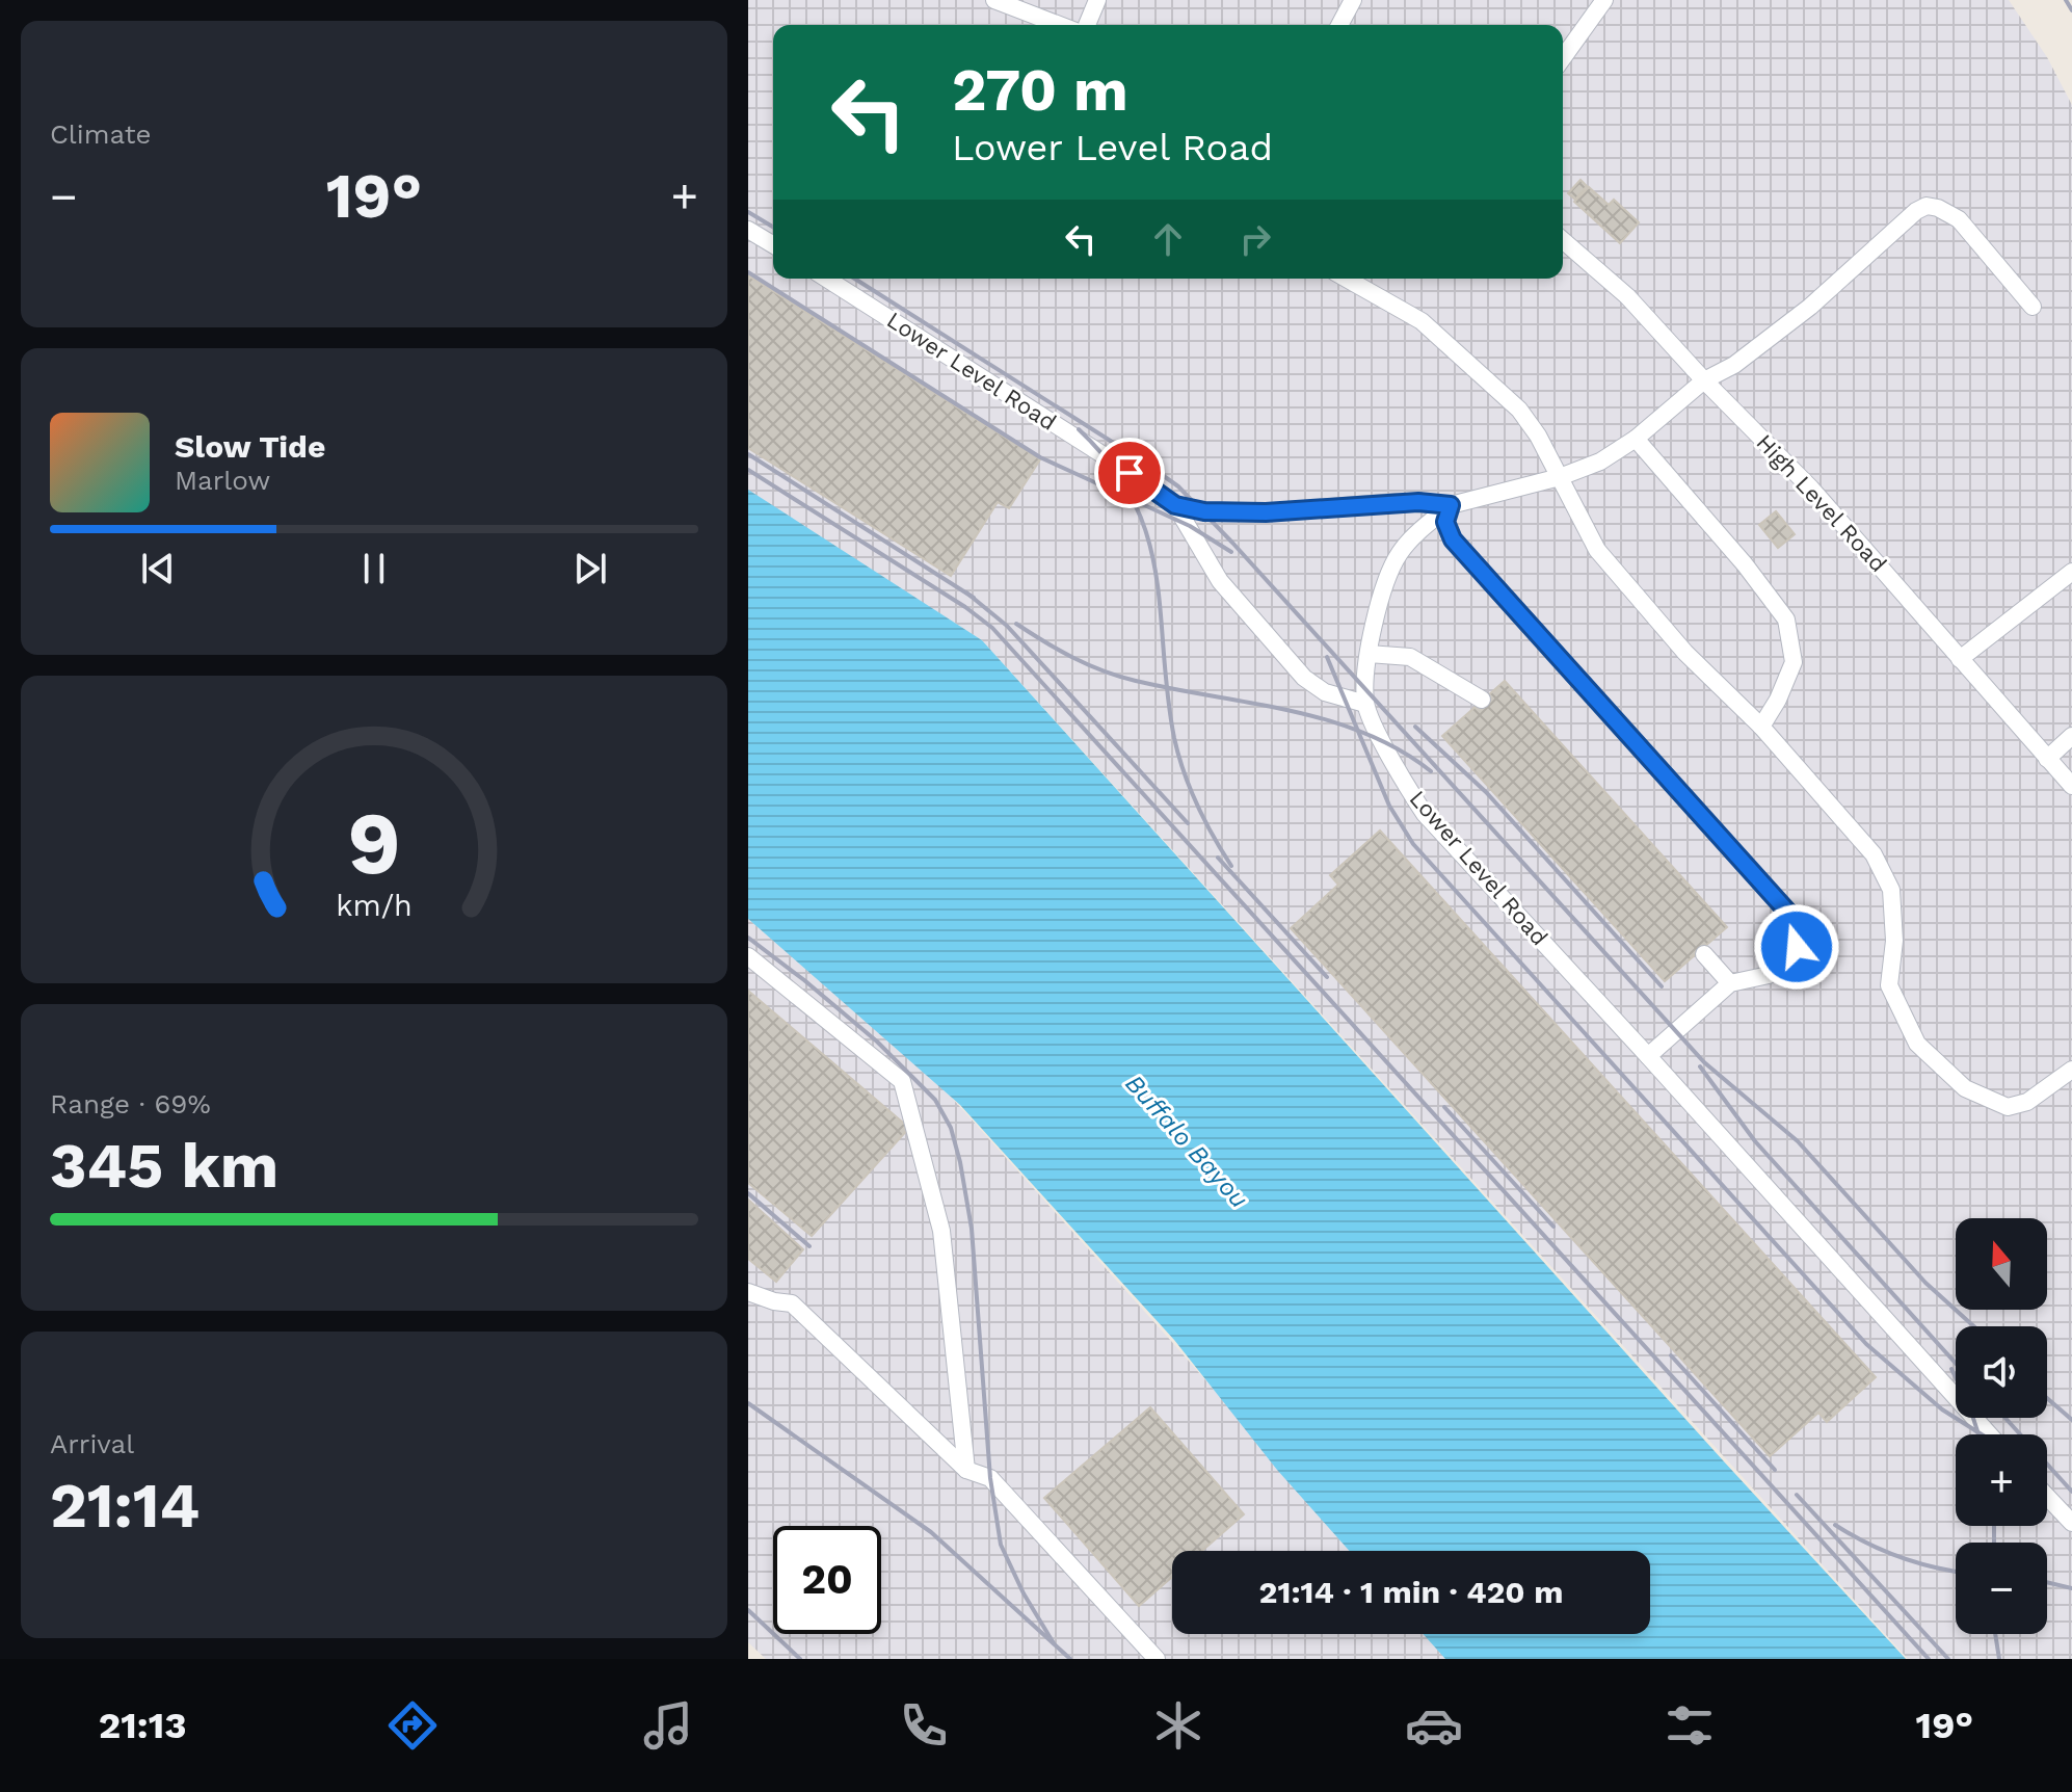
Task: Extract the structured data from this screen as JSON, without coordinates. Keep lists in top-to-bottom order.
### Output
{
  "streets": {
    "lane": ["Lower Level Road", "High Level Road"]
  },
  "water": ["Buffalo Bayou"],
  "north": "top",
  "page": {
    "tile": [
      "Climate",
      ["Range · 69%", "345 km"],
      ["Arrival", "21:14"]
    ],
    "turn": ["270 m", "Lower Level Road"],
    "heat": ["−", "19°", "+"],
    "song": ["Slow Tide", "Marlow"],
    "map_buttons": ["+", "−"],
    "limit": "20",
    "trip": "21:14 · 1 min · 420 m",
    "tabs": ["21:13", "19°"],
    "gauge": ["9", "km/h"]
  }
}
